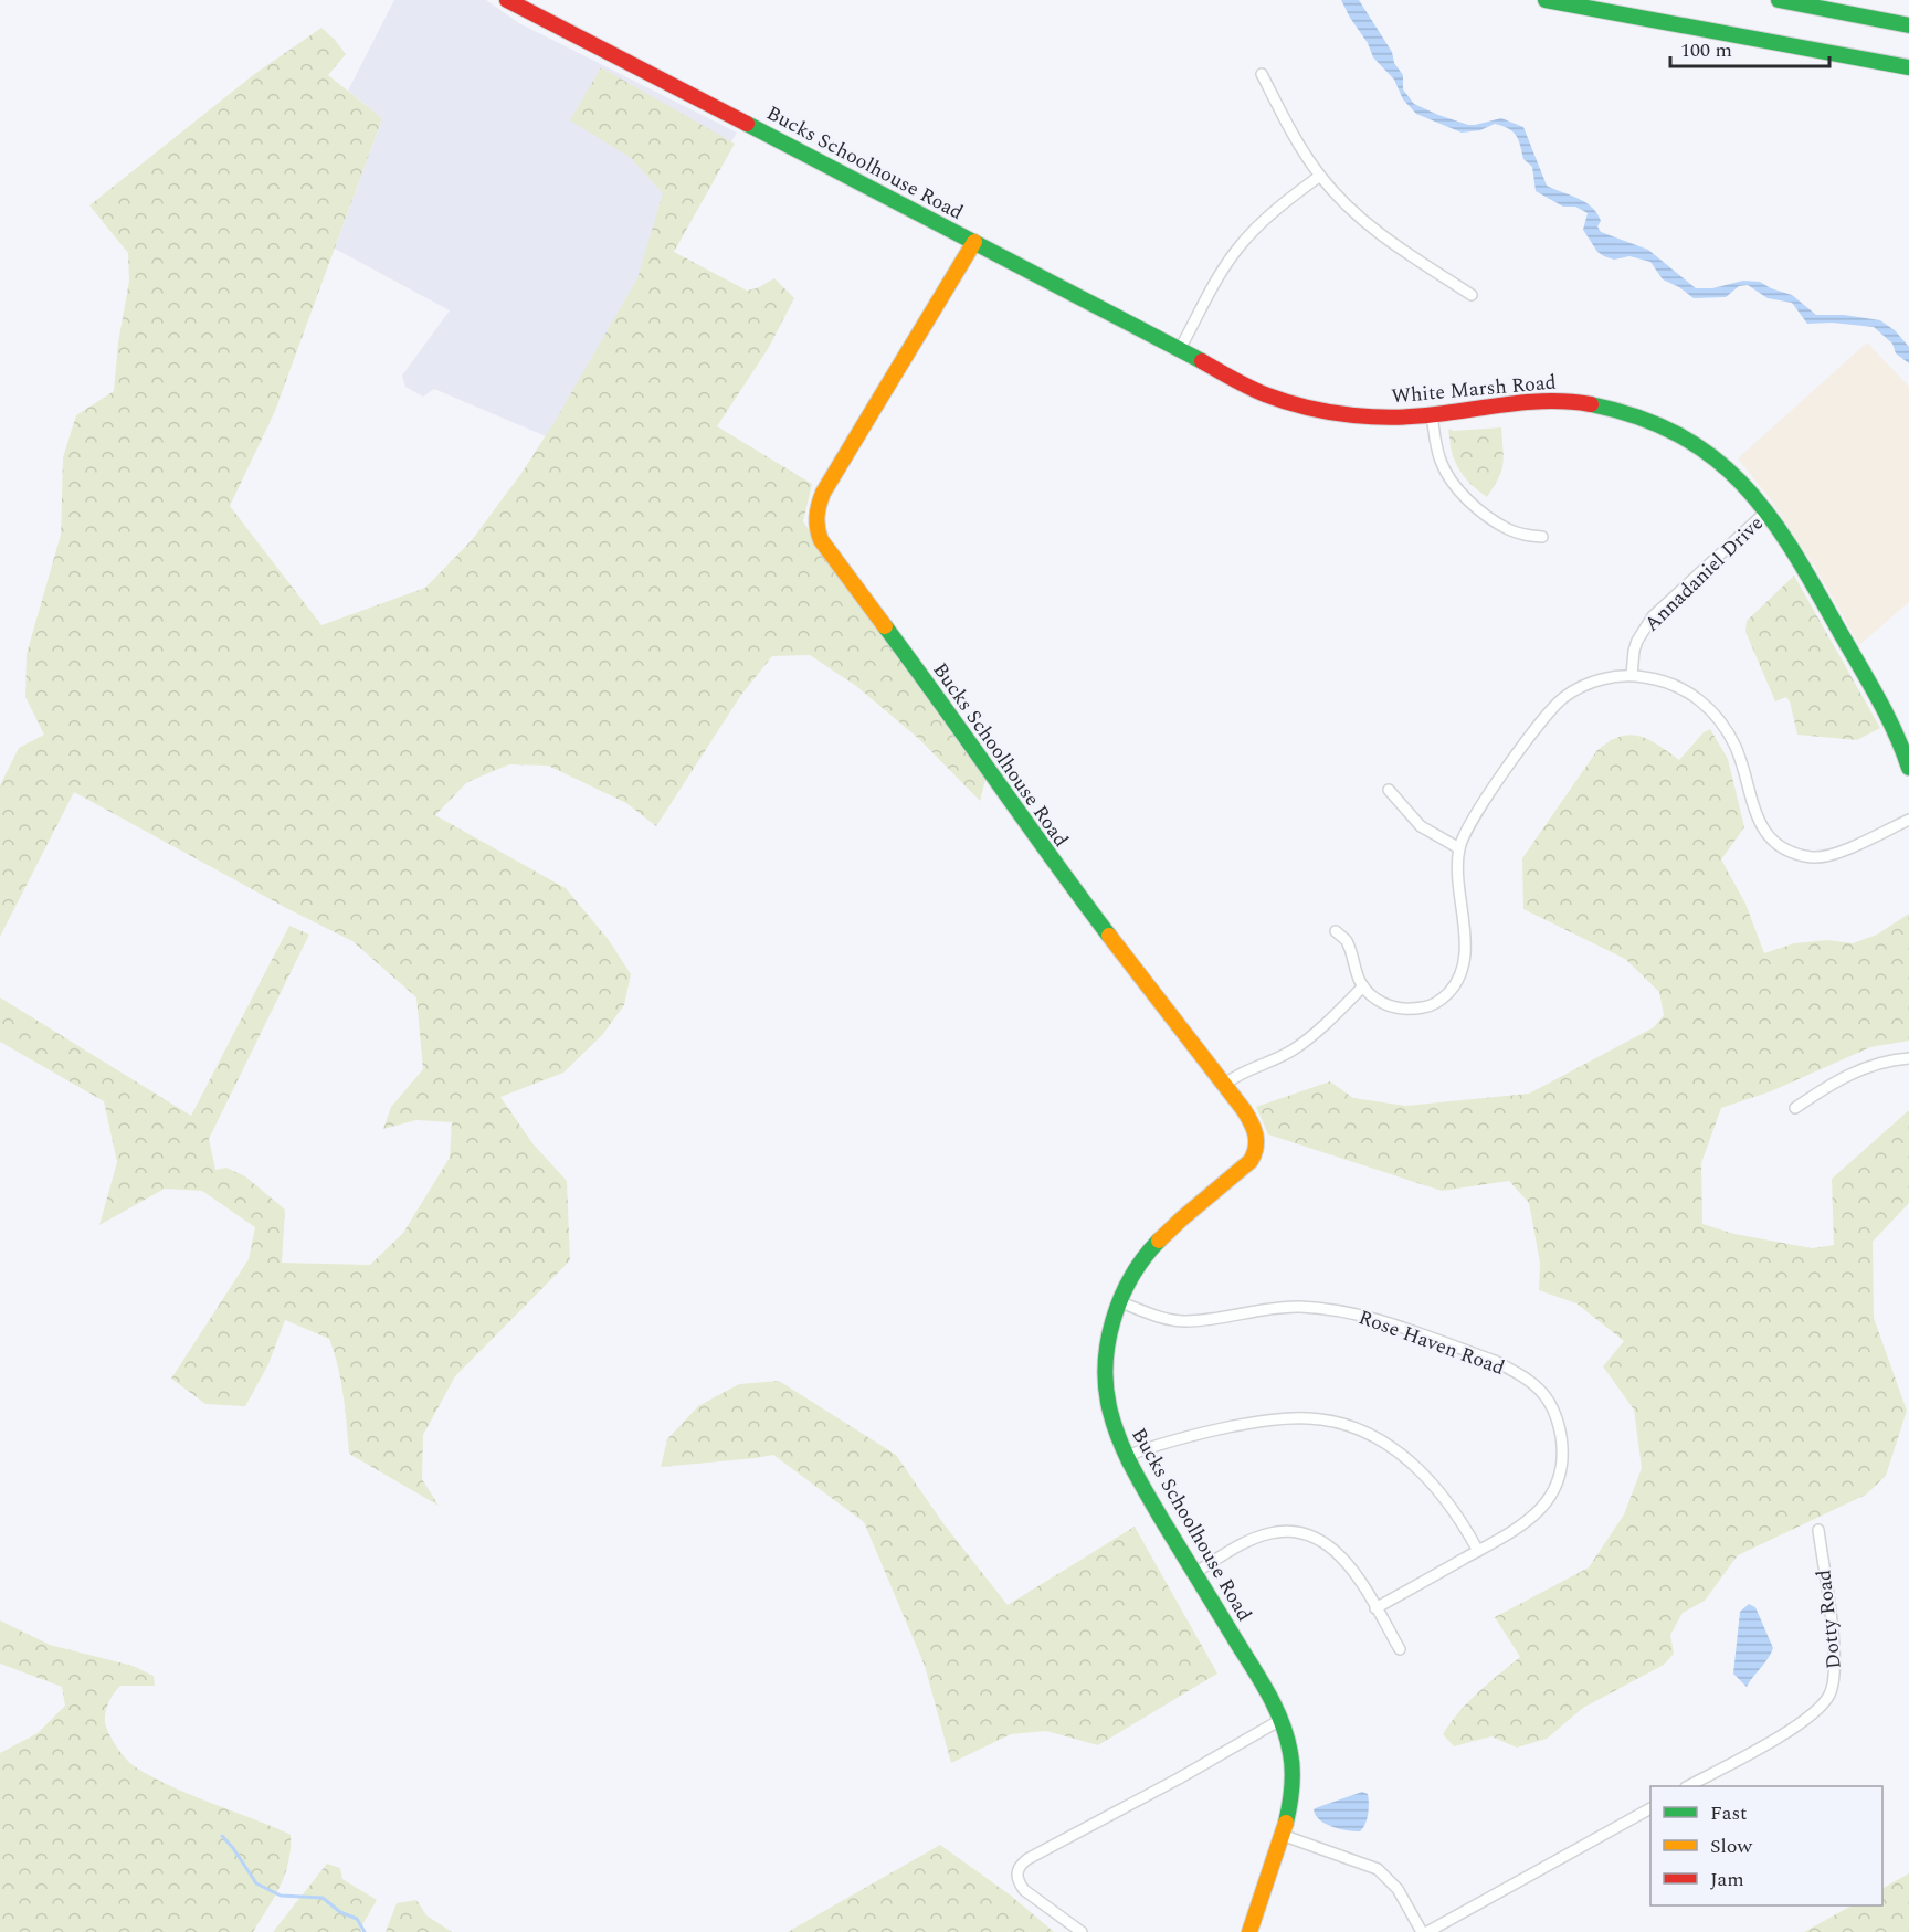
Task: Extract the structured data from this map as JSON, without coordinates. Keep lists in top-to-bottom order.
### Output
{
  "streets": {
    "main road": ["Bucks Schoolhouse Road", "White Marsh Road"],
    "street": ["Annadaniel Drive", "Rose Haven Road", "Dotty Road"]
  },
  "crossings": [
    ["Bucks Schoolhouse Road", "White Marsh Road"],
    ["Bucks Schoolhouse Road", "Rose Haven Road"],
    ["White Marsh Road", "Annadaniel Drive"]
  ],
  "legend": ["Fast", "Slow", "Jam"],
  "scale_bar": "100 m"
}
